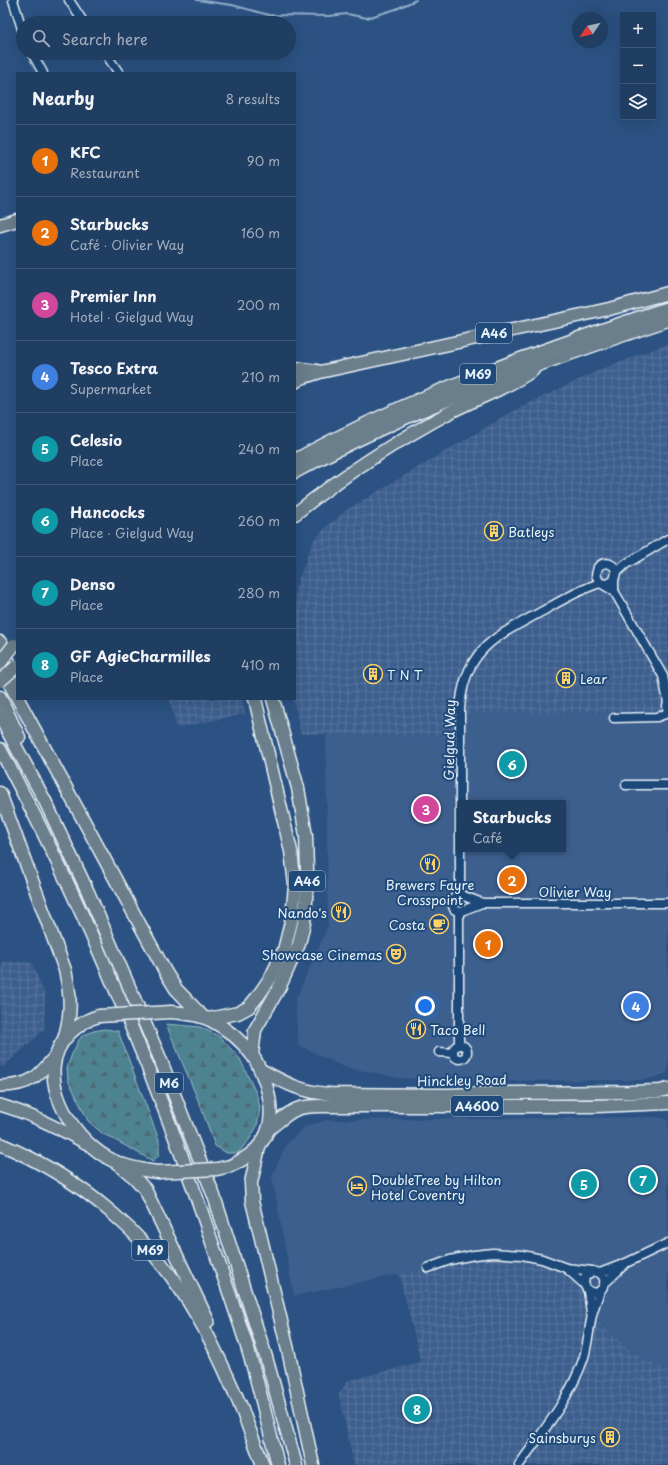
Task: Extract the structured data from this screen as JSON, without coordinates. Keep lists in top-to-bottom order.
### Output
{
  "streets": {
    "highway": [
      "A46",
      "M69",
      "Hinckley Road",
      "M6",
      "A4600"
    ],
    "street": ["Gielgud Way", "Olivier Way"]
  },
  "crossings": [
    ["Gielgud Way", "Olivier Way"]
  ],
  "places": {
    "building": [
      "Batleys",
      "T N T",
      "Lear",
      "Sainsburys"
    ],
    "restaurant": ["Brewers Fayre Crosspoint", "Nando's", "Taco Bell"],
    "cafe": ["Costa"],
    "theatre": ["Showcase Cinemas"],
    "hotel": ["DoubleTree by Hilton Hotel Coventry"]
  },
  "north": "bottom left",
  "page": {
    "map_buttons": ["+", "−"],
    "search": "Search here",
    "heading": ["Nearby", "8 results"],
    "list": [
      {
        "mark": "1",
        "name": "KFC",
        "note": "Restaurant",
        "value": "90 m"
      },
      {
        "mark": "2",
        "name": "Starbucks",
        "note": "Café · Olivier Way",
        "value": "160 m"
      },
      {
        "mark": "3",
        "name": "Premier Inn",
        "note": "Hotel · Gielgud Way",
        "value": "200 m"
      },
      {
        "mark": "4",
        "name": "Tesco Extra",
        "note": "Supermarket",
        "value": "210 m"
      },
      {
        "mark": "5",
        "name": "Celesio",
        "note": "Place",
        "value": "240 m"
      },
      {
        "mark": "6",
        "name": "Hancocks",
        "note": "Place · Gielgud Way",
        "value": "260 m"
      },
      {
        "mark": "7",
        "name": "Denso",
        "note": "Place",
        "value": "280 m"
      },
      {
        "mark": "8",
        "name": "GF AgieCharmilles",
        "note": "Place",
        "value": "410 m"
      }
    ],
    "pins": [
      "6",
      "3",
      "2",
      "1",
      "4",
      "7",
      "5",
      "8"
    ],
    "popup": ["Starbucks", "Café"]
  }
}
